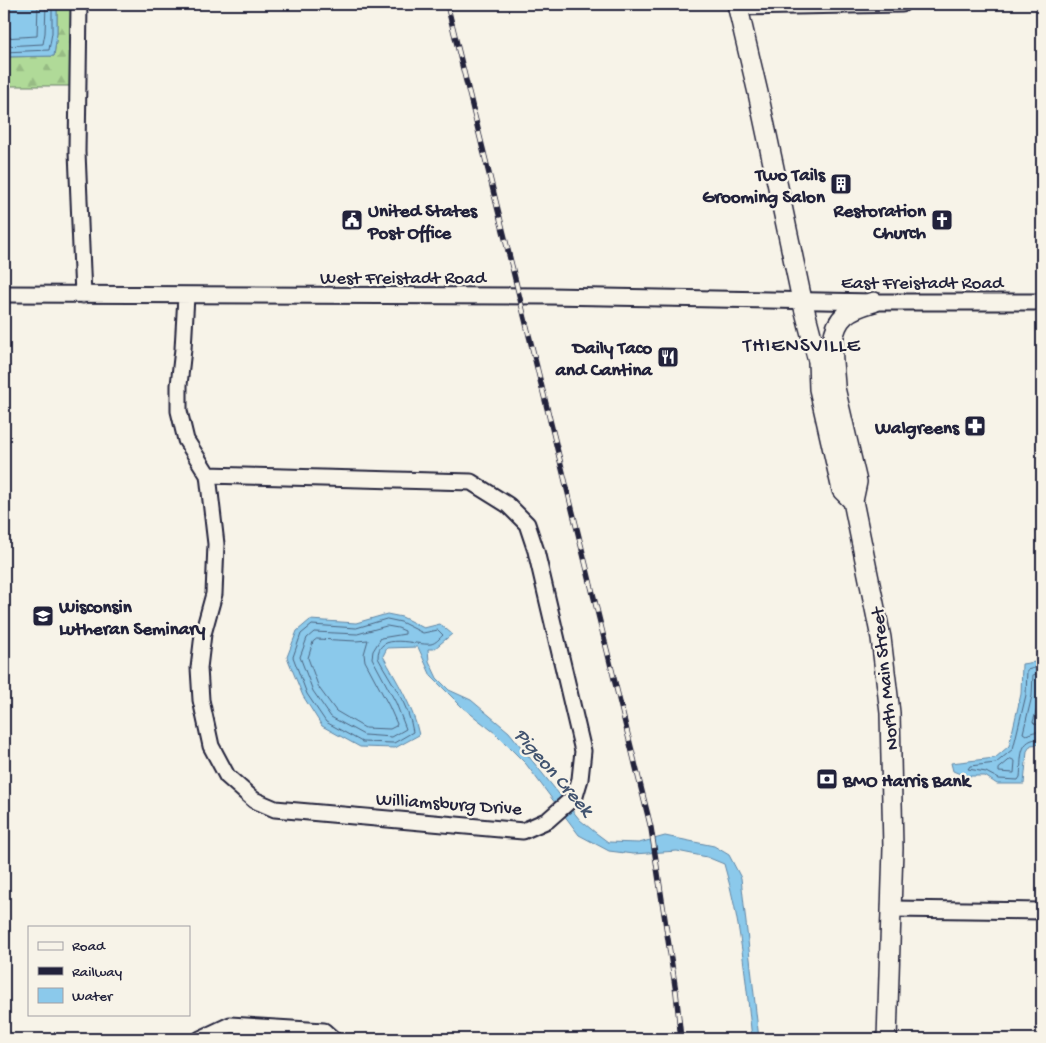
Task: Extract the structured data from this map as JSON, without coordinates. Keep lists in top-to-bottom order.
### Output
{
  "streets": {
    "main road": ["North Main Street"],
    "street": ["West Freistadt Road", "East Freistadt Road", "Williamsburg Drive"]
  },
  "crossings": [
    ["West Freistadt Road", "East Freistadt Road"],
    ["West Freistadt Road", "North Main Street"],
    ["West Freistadt Road", "Williamsburg Drive"],
    ["East Freistadt Road", "North Main Street"]
  ],
  "districts": ["THIENSVILLE"],
  "water": ["Pigeon Creek"],
  "places": {
    "building": ["Two Tails Grooming Salon"],
    "public building": ["United States Post Office"],
    "church": ["Restoration Church"],
    "restaurant": ["Daily Taco and Cantina"],
    "pharmacy": ["Walgreens"],
    "school or university": ["Wisconsin Lutheran Seminary"],
    "bank": ["BMO Harris Bank"]
  },
  "legend": ["Road", "Railway", "Water"]
}
